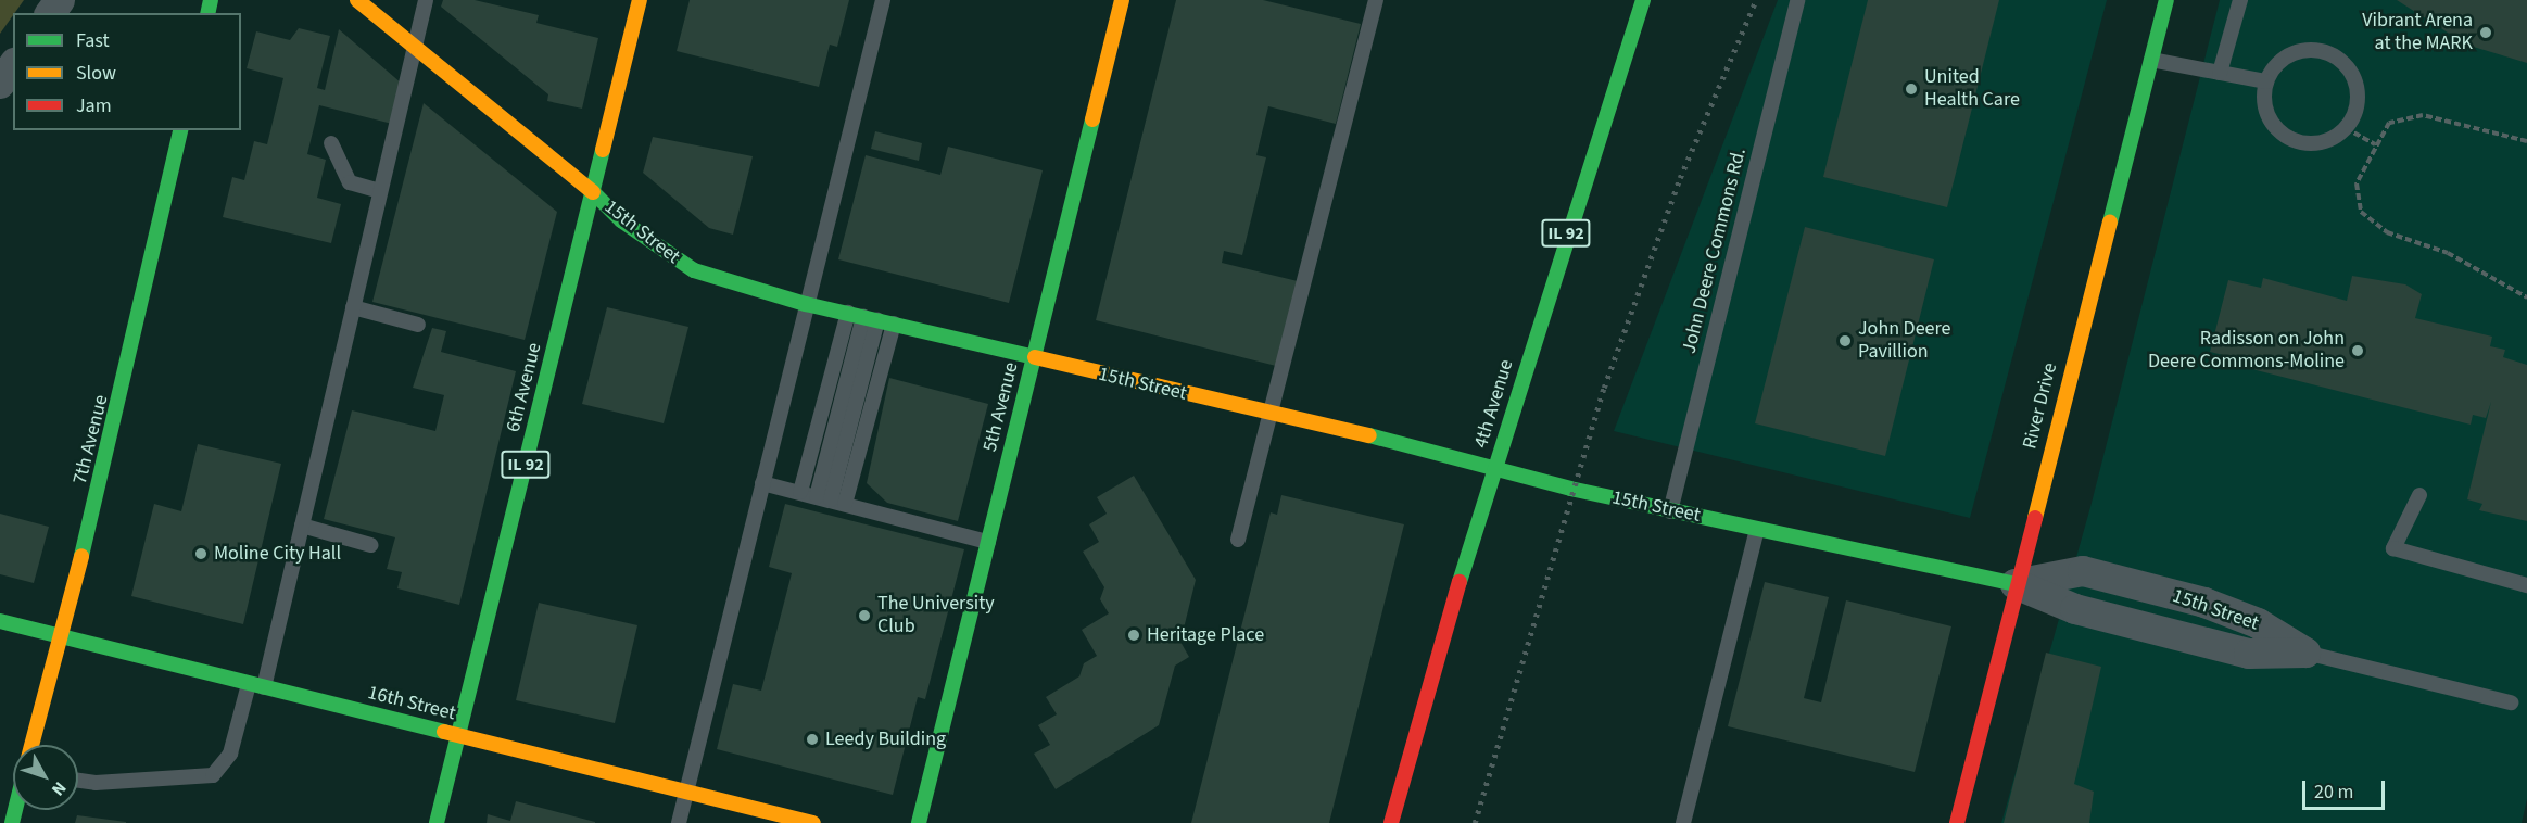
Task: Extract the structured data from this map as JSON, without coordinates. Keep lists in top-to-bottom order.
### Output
{
  "streets": {
    "street": [
      "15th Street",
      "IL 92",
      "6th Avenue",
      "4th Avenue",
      "River Drive",
      "5th Avenue",
      "7th Avenue",
      "16th Street"
    ],
    "lane": ["John Deere Commons Rd."]
  },
  "crossings": [
    ["15th Street", "John Deere Commons Rd."],
    ["15th Street", "6th Avenue"],
    ["15th Street", "4th Avenue"],
    ["15th Street", "River Drive"],
    ["15th Street", "5th Avenue"],
    ["6th Avenue", "16th Street"],
    ["7th Avenue", "16th Street"]
  ],
  "places": [
    "Vibrant Arena at the MARK",
    "United Health Care",
    "John Deere Pavillion",
    "Radisson on John Deere Commons-Moline",
    "Moline City Hall",
    "The University Club",
    "Heritage Place",
    "Leedy Building"
  ],
  "legend": ["Fast", "Slow", "Jam"],
  "scale_bar": "20 m",
  "north": "bottom right"
}
